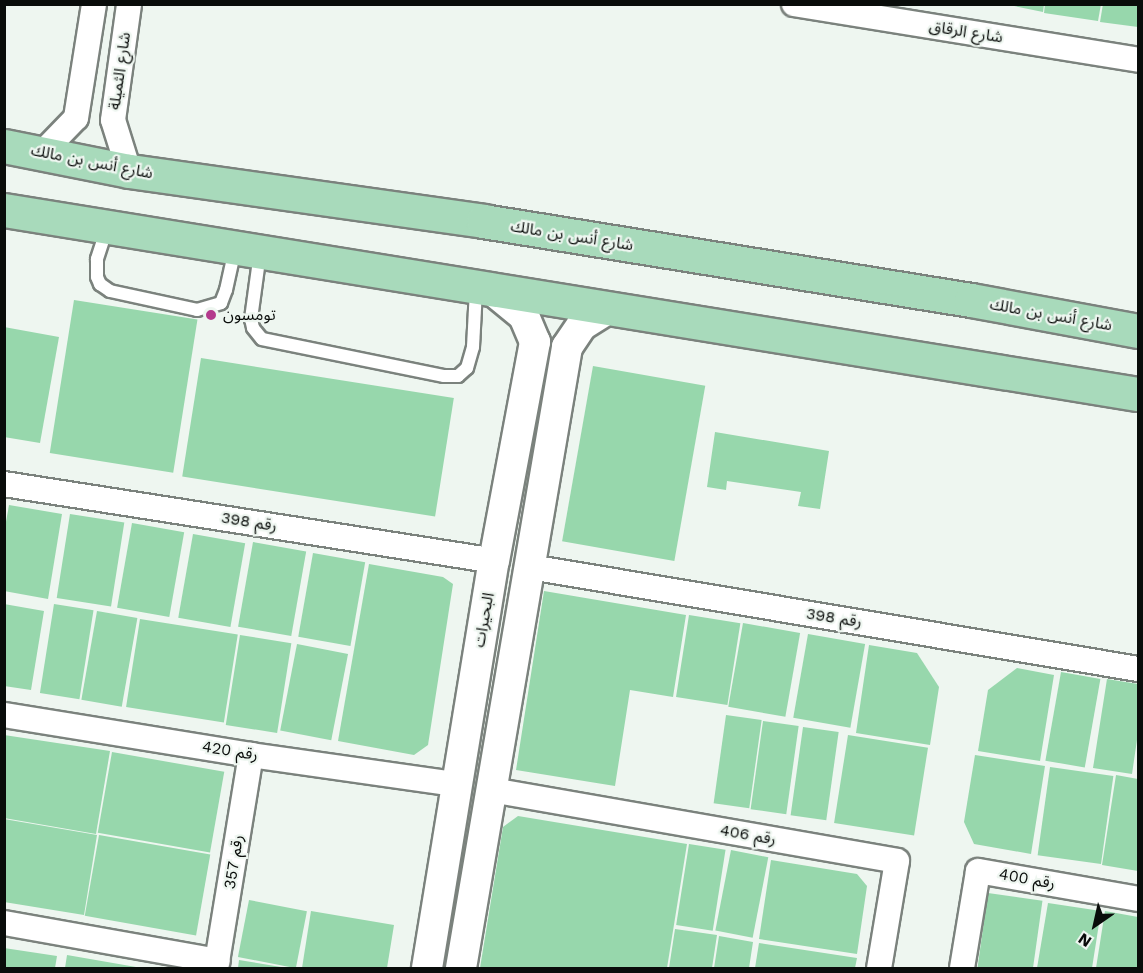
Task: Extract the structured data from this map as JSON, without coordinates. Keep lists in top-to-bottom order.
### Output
{
  "streets": {
    "main road": ["شارع أنس بن مالك"],
    "street": [
      "شارع الرقاق",
      "شارع الثميلة",
      "رقم 398",
      "البحيرات",
      "رقم 420",
      "رقم 406",
      "رقم 357",
      "رقم 400"
    ]
  },
  "crossings": [
    ["شارع الثميلة", "شارع أنس بن مالك"],
    ["رقم 398", "البحيرات"],
    ["البحيرات", "رقم 420"],
    ["رقم 420", "رقم 357"]
  ],
  "places": ["تومسون"],
  "north": "bottom left"
}
